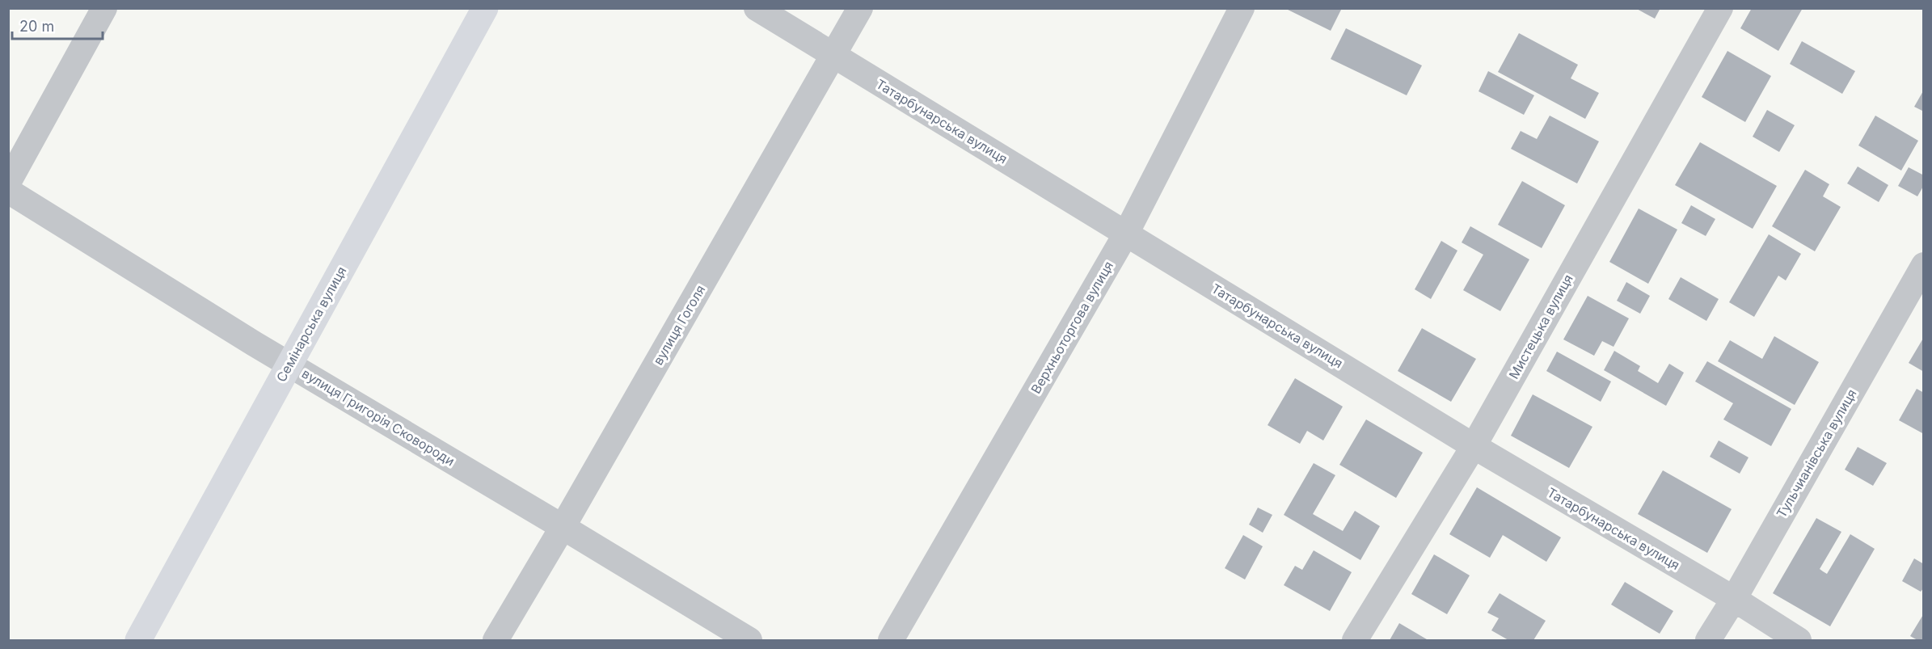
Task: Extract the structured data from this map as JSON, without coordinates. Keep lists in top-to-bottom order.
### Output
{
  "streets": {
    "street": [
      "Татарбунарська вулиця",
      "Семінарська вулиця",
      "вулиця Гоголя",
      "Мистецька вулиця",
      "Верхньоторгова вулиця",
      "вулиця Григорія Сковороди",
      "Тульчианівська вулиця"
    ]
  },
  "crossings": [
    ["Татарбунарська вулиця", "вулиця Гоголя"],
    ["Татарбунарська вулиця", "Мистецька вулиця"],
    ["Татарбунарська вулиця", "Верхньоторгова вулиця"],
    ["Татарбунарська вулиця", "Тульчианівська вулиця"],
    ["Семінарська вулиця", "вулиця Григорія Сковороди"],
    ["вулиця Гоголя", "вулиця Григорія Сковороди"]
  ],
  "scale_bar": "20 m"
}
